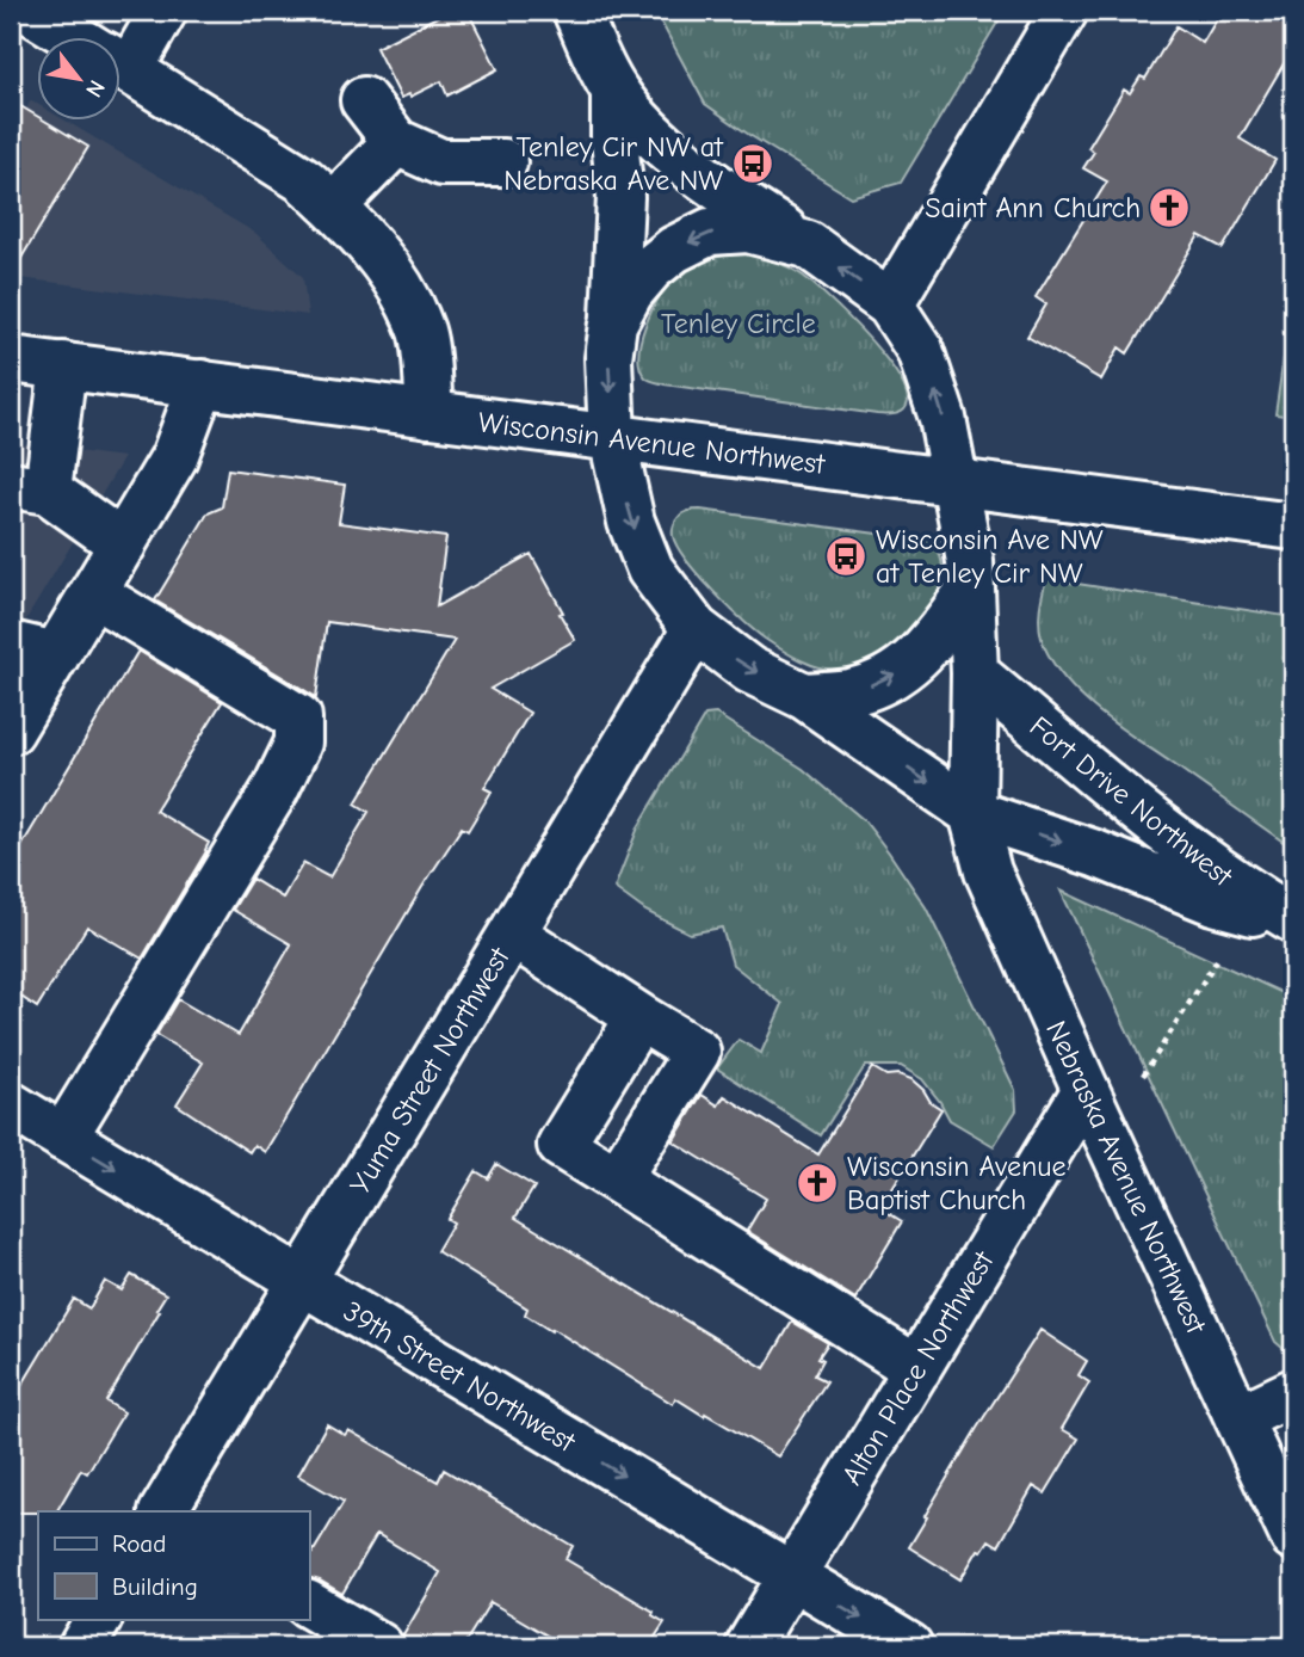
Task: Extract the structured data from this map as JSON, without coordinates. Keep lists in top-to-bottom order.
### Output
{
  "streets": {
    "street": [
      "Wisconsin Avenue Northwest",
      "Fort Drive Northwest",
      "Yuma Street Northwest",
      "Nebraska Avenue Northwest",
      "Alton Place Northwest",
      "39th Street Northwest"
    ]
  },
  "crossings": [
    ["Wisconsin Avenue Northwest", "Nebraska Avenue Northwest"],
    ["Fort Drive Northwest", "Nebraska Avenue Northwest"],
    ["Yuma Street Northwest", "39th Street Northwest"],
    ["Nebraska Avenue Northwest", "Alton Place Northwest"],
    ["Alton Place Northwest", "39th Street Northwest"]
  ],
  "parks": ["Tenley Circle"],
  "places": {
    "bus stop": ["Tenley Cir NW at Nebraska Ave NW", "Wisconsin Ave NW at Tenley Cir NW"],
    "church": ["Saint Ann Church", "Wisconsin Avenue Baptist Church"]
  },
  "legend": ["Road", "Building"],
  "north": "bottom right"
}
